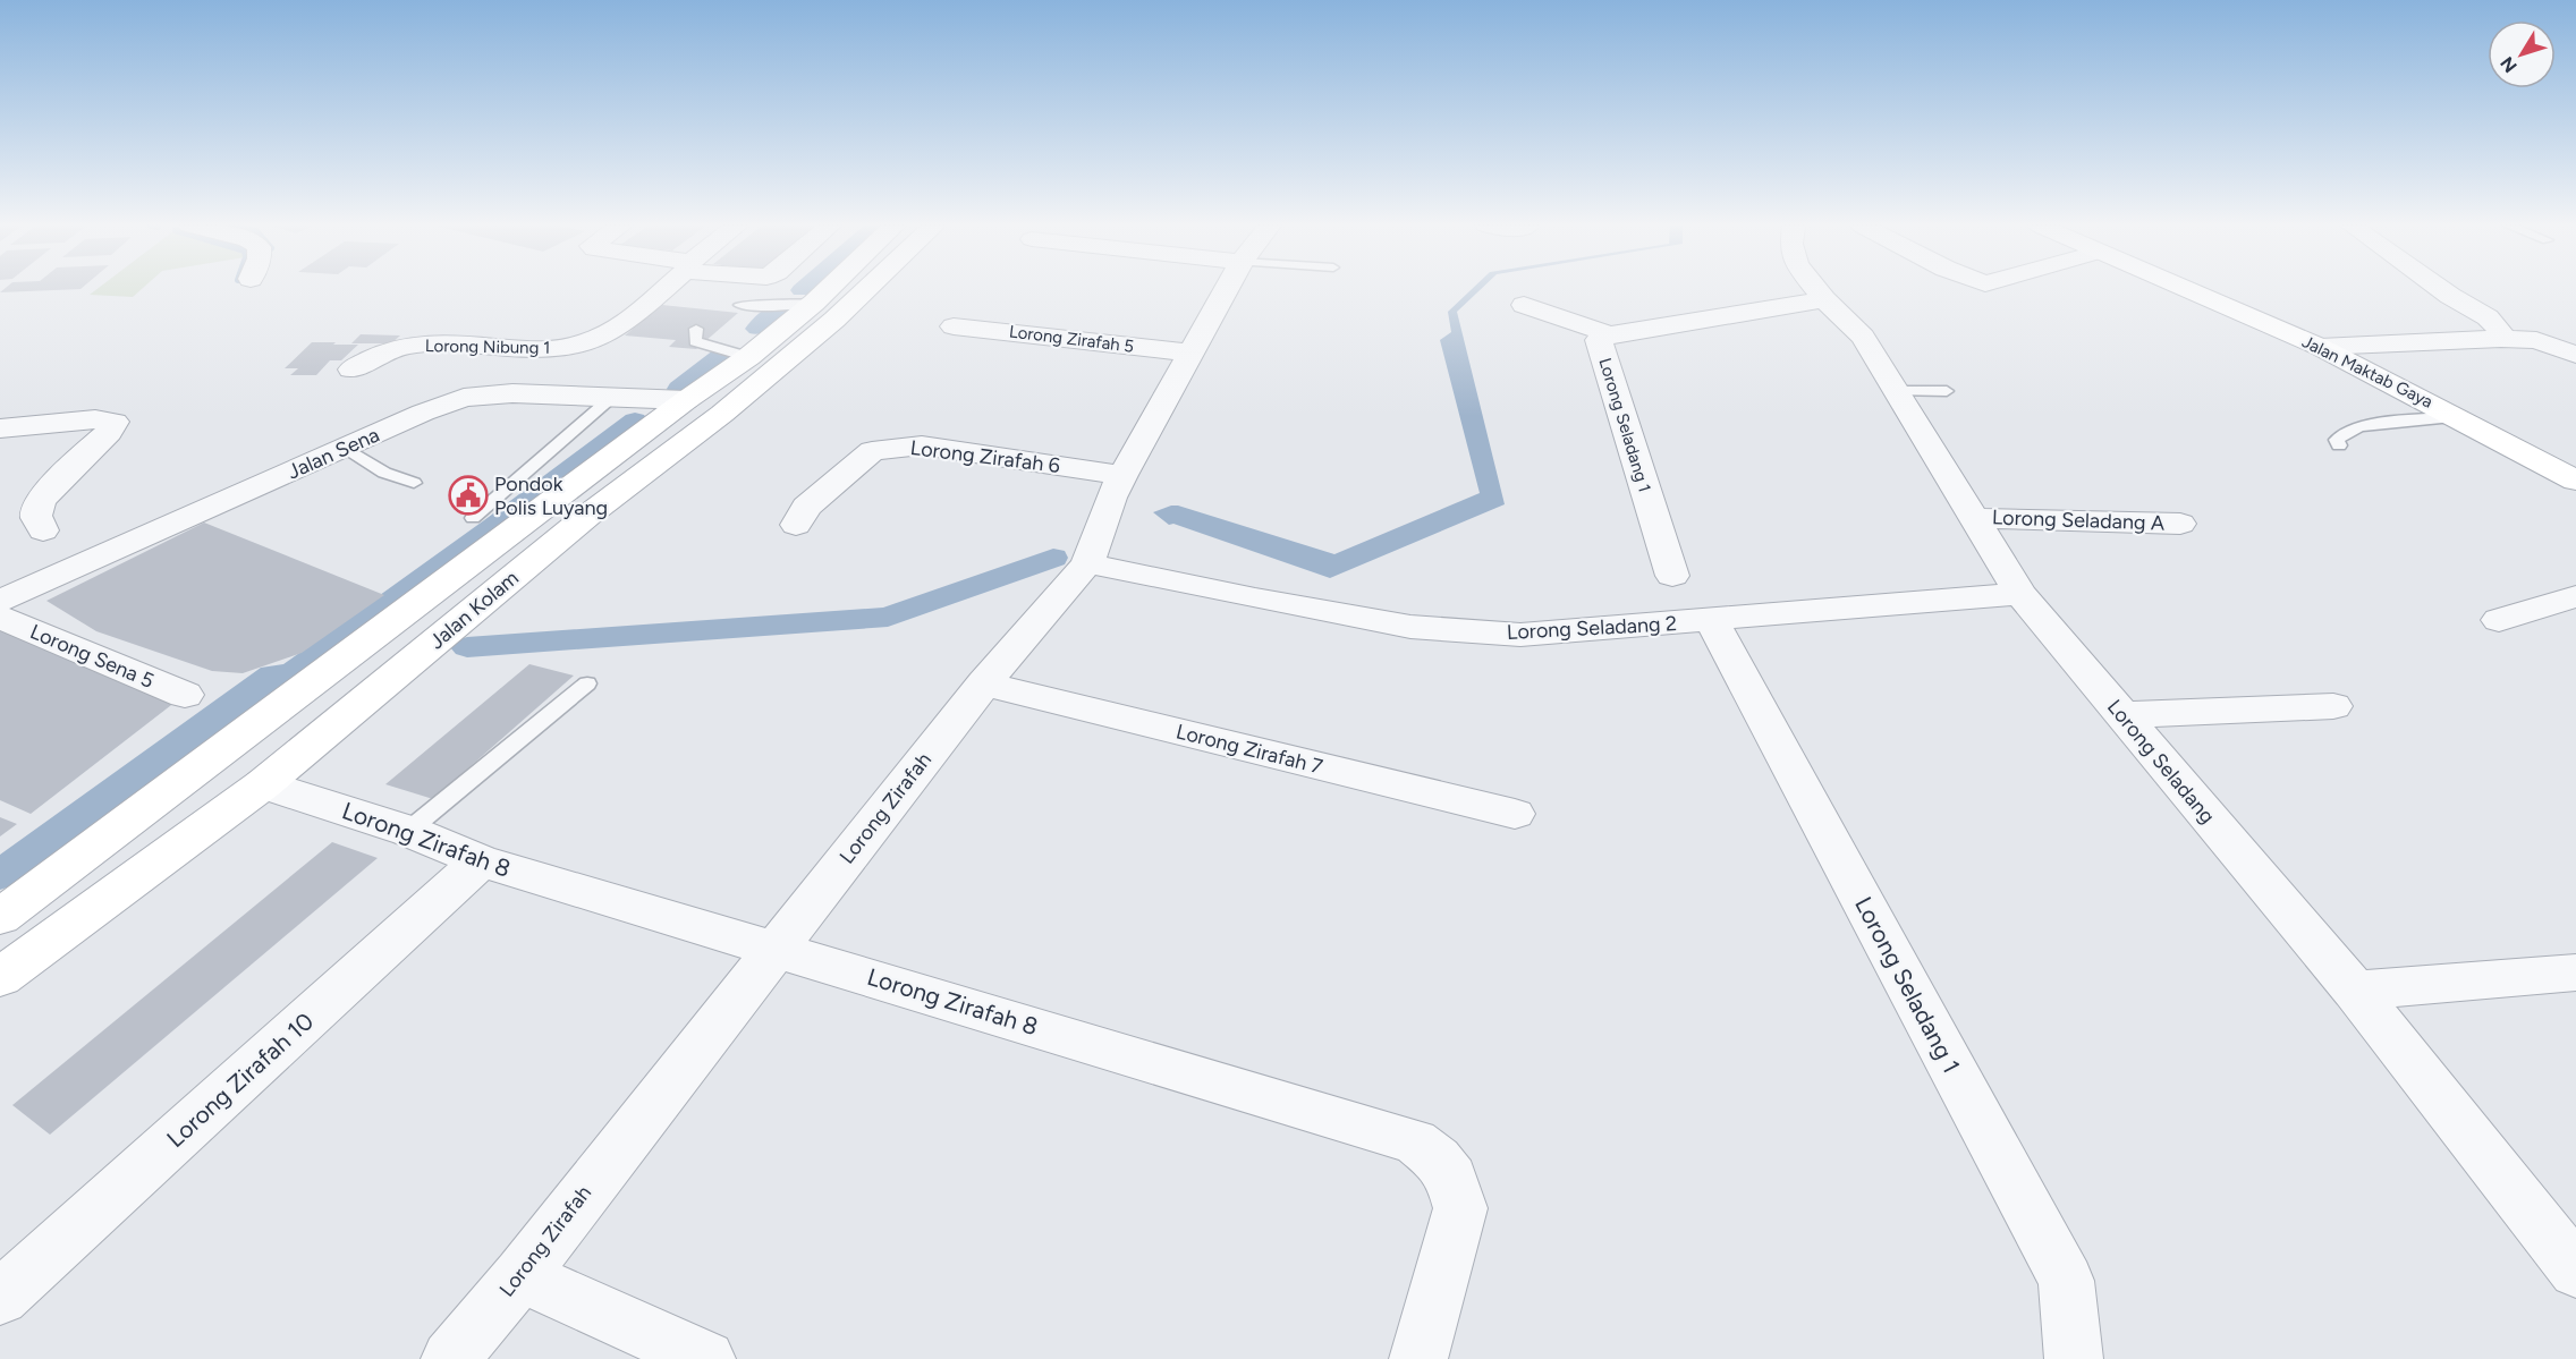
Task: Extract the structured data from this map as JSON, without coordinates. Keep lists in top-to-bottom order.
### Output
{
  "streets": {
    "main road": ["Jalan Maktab Gaya", "Jalan Kolam"],
    "street": [
      "Lorong Zirafah 5",
      "Lorong Nibung 1",
      "Lorong Seladang 1",
      "Jalan Sena",
      "Lorong Zirafah 6",
      "Lorong Seladang A",
      "Lorong Seladang 2",
      "Lorong Sena 5",
      "Lorong Zirafah 7",
      "Lorong Seladang",
      "Lorong Zirafah",
      "Lorong Zirafah 8",
      "Lorong Zirafah 10"
    ]
  },
  "crossings": [
    ["Lorong Zirafah 5", "Lorong Zirafah"],
    ["Lorong Seladang 1", "Lorong Seladang 2"],
    ["Lorong Seladang 1", "Lorong Seladang"],
    ["Jalan Sena", "Jalan Kolam"],
    ["Lorong Zirafah 6", "Lorong Zirafah"],
    ["Lorong Seladang A", "Lorong Seladang"],
    ["Jalan Kolam", "Lorong Zirafah 8"],
    ["Lorong Seladang 2", "Lorong Seladang"],
    ["Lorong Seladang 2", "Lorong Zirafah"],
    ["Lorong Zirafah 7", "Lorong Zirafah"],
    ["Lorong Zirafah", "Lorong Zirafah 8"],
    ["Lorong Zirafah 8", "Lorong Zirafah 10"]
  ],
  "places": {
    "public building": ["Pondok Polis Luyang"]
  },
  "north": "bottom left"
}
